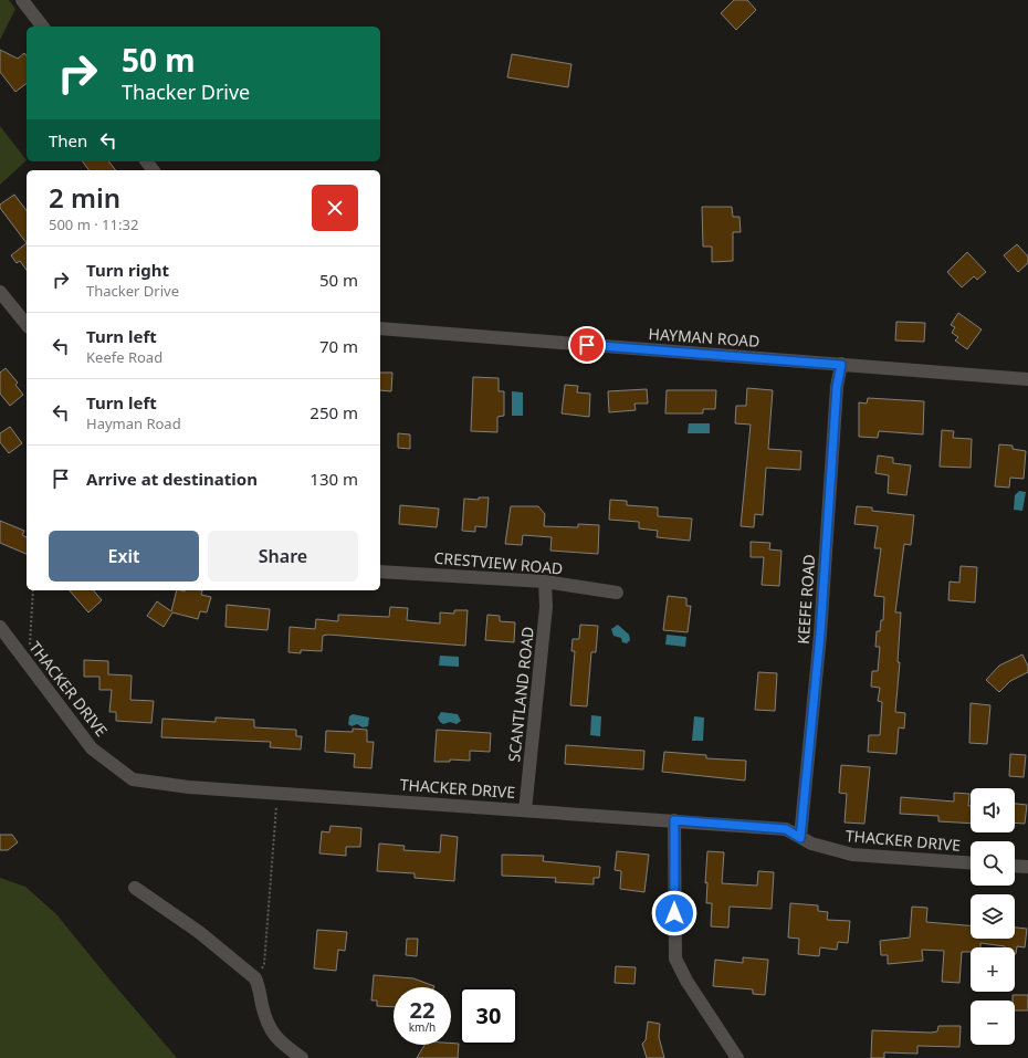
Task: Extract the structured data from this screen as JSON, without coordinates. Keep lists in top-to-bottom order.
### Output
{
  "streets": {
    "street": [
      "HAYMAN ROAD",
      "CRESTVIEW ROAD",
      "KEEFE ROAD",
      "THACKER DRIVE",
      "SCANTLAND ROAD"
    ]
  },
  "crossings": [
    ["HAYMAN ROAD", "KEEFE ROAD"],
    ["CRESTVIEW ROAD", "SCANTLAND ROAD"],
    ["KEEFE ROAD", "THACKER DRIVE"],
    ["THACKER DRIVE", "SCANTLAND ROAD"]
  ],
  "page": {
    "turn": ["50 m", "Thacker Drive"],
    "then": "Then",
    "heading": ["2 min", "500 m · 11:32"],
    "list": [
      {
        "name": "Turn right",
        "note": "Thacker Drive",
        "value": "50 m"
      },
      {
        "name": "Turn left",
        "note": "Keefe Road",
        "value": "70 m"
      },
      {
        "name": "Turn left",
        "note": "Hayman Road",
        "value": "250 m"
      },
      {
        "name": "Arrive at destination",
        "value": "130 m"
      }
    ],
    "buttons": ["Exit", "Share"],
    "map_buttons": ["+", "−"],
    "speed": "22 km/h",
    "limit": "30"
  }
}
